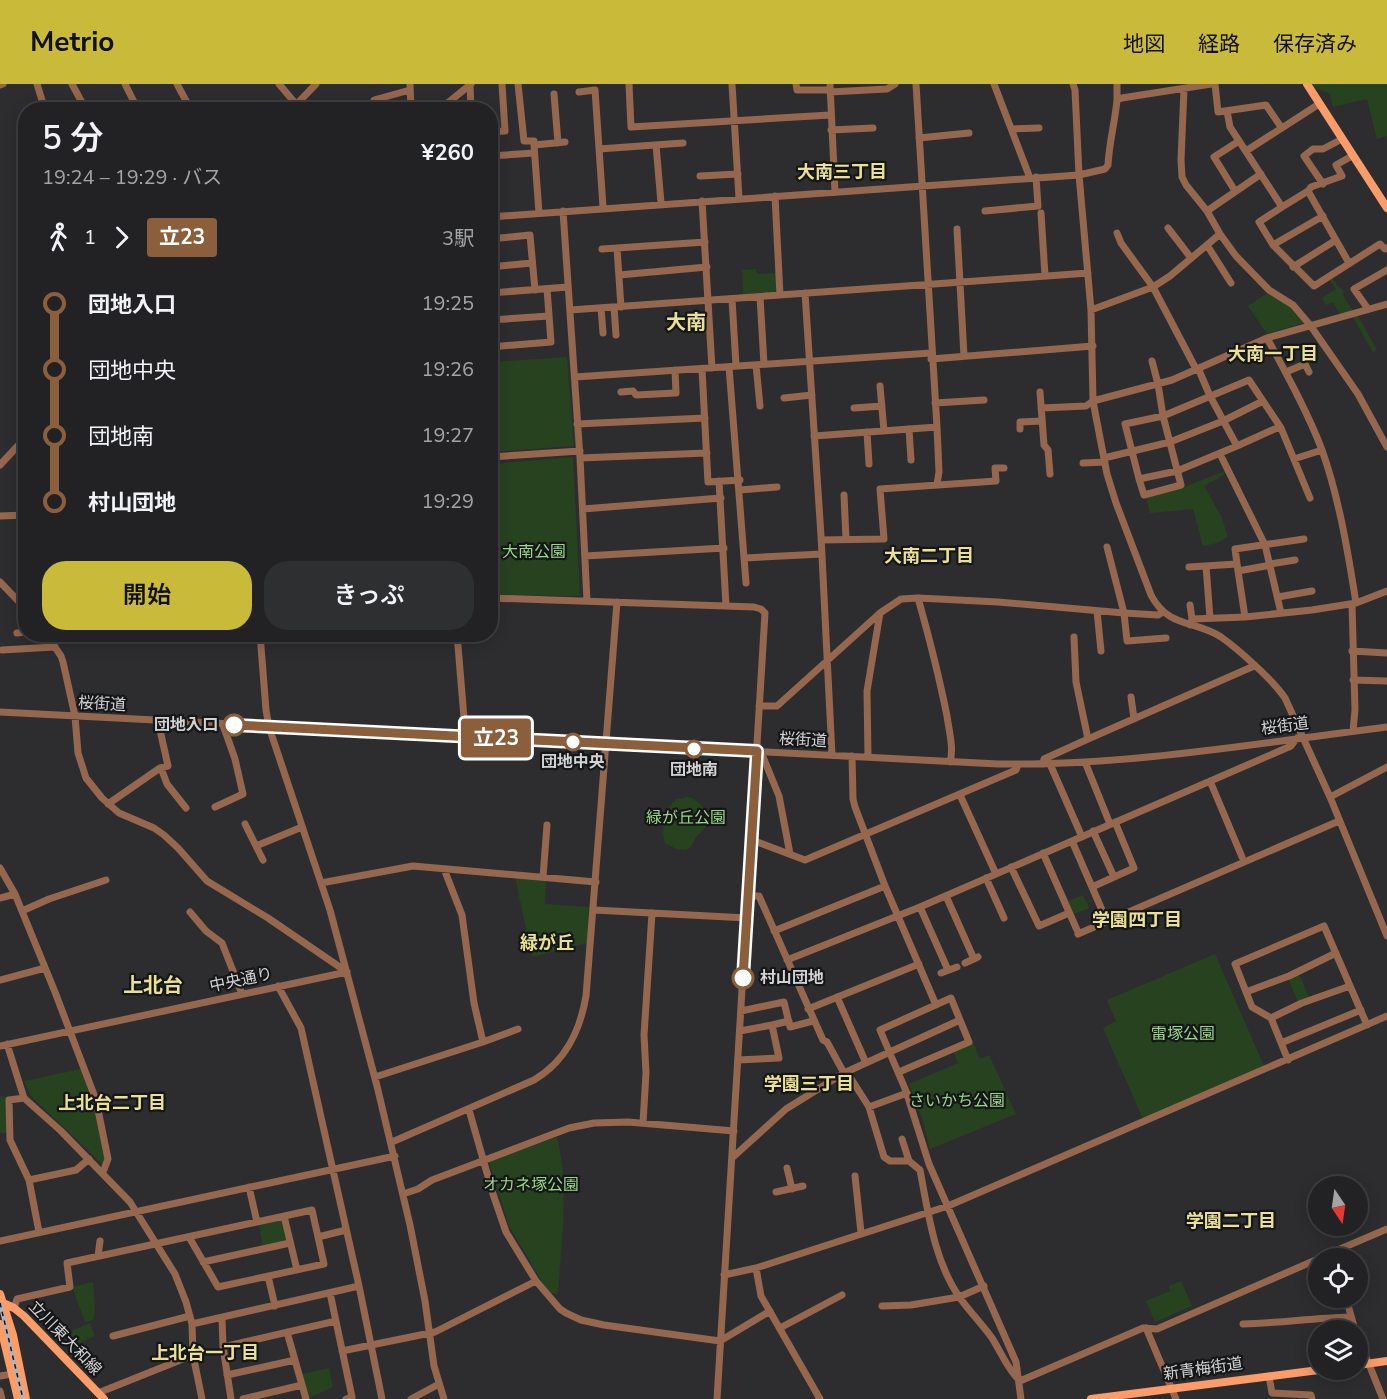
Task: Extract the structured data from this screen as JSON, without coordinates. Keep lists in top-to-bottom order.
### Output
{
  "streets": {
    "main road": ["立川東大和線", "新青梅街道"],
    "street": ["桜街道", "中央通り"]
  },
  "districts": [
    "大南三丁目",
    "大南",
    "大南一丁目",
    "大南二丁目",
    "学園四丁目",
    "緑が丘",
    "上北台",
    "学園三丁目",
    "上北台二丁目",
    "学園二丁目",
    "上北台一丁目"
  ],
  "parks": [
    "大南公園",
    "緑が丘公園",
    "雷塚公園",
    "さいかち公園",
    "オカネ塚公園"
  ],
  "places": [
    "団地入口",
    "団地中央",
    "団地南",
    "村山団地"
  ],
  "lines": ["bus line 立23"],
  "north": "bottom",
  "page": {
    "header": "Metrio",
    "nav": ["地図", "経路", "保存済み"],
    "on_map": "立23",
    "heading": ["5 分", "19:24 – 19:29 · バス", "¥260"],
    "legs": ["1", "立23", "3駅"],
    "list": [
      {
        "name": "団地入口",
        "value": "19:25"
      },
      {
        "name": "団地中央",
        "value": "19:26"
      },
      {
        "name": "団地南",
        "value": "19:27"
      },
      {
        "name": "村山団地",
        "value": "19:29"
      }
    ],
    "buttons": ["開始", "きっぷ"]
  }
}
